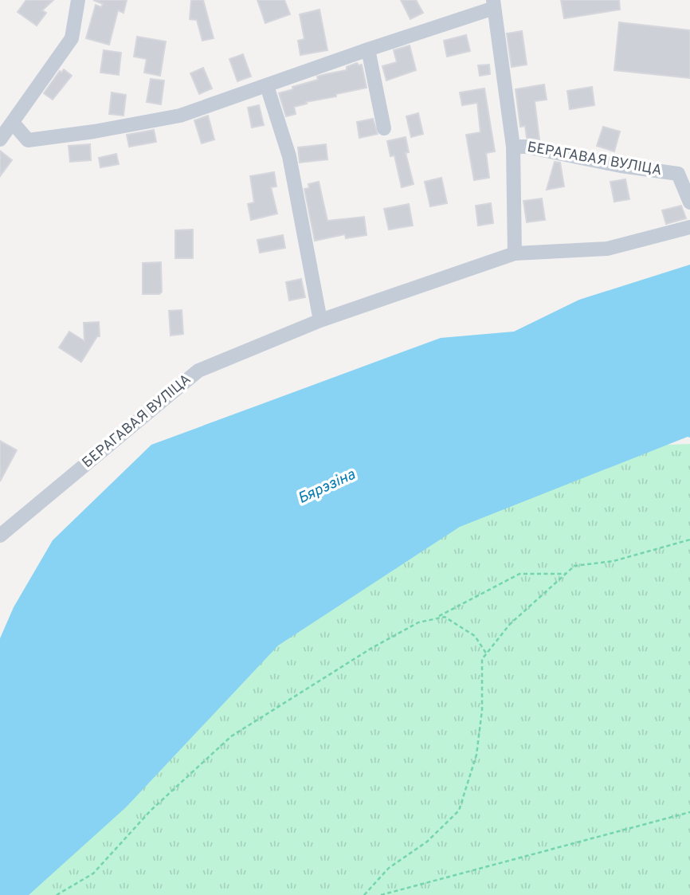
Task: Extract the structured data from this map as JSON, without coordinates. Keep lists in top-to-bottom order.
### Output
{
  "streets": {
    "street": ["БЕРАГАВАЯ ВУЛІЦА"]
  },
  "water": ["Бярэзіна"]
}
